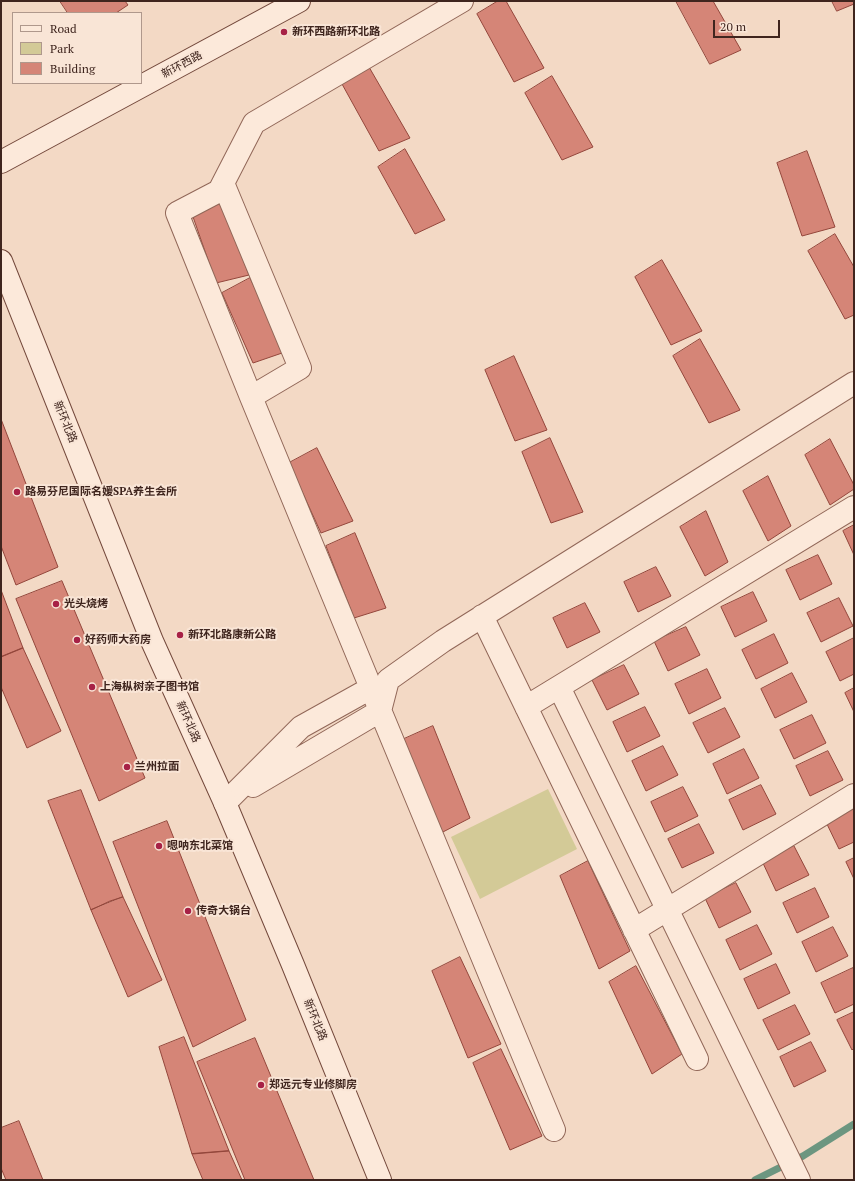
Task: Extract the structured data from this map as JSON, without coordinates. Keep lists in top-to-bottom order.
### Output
{
  "streets": {
    "street": ["新环西路", "新环北路"]
  },
  "places": [
    "新环西路新环北路",
    "路易芬尼国际名媛SPA养生会所",
    "光头烧烤",
    "新环北路康新公路",
    "好药师大药房",
    "上海枞树亲子图书馆",
    "兰州拉面",
    "嗯呐东北菜馆",
    "传奇大锅台",
    "郑远元专业修脚房"
  ],
  "legend": ["Road", "Park", "Building"],
  "scale_bar": "20 m"
}
